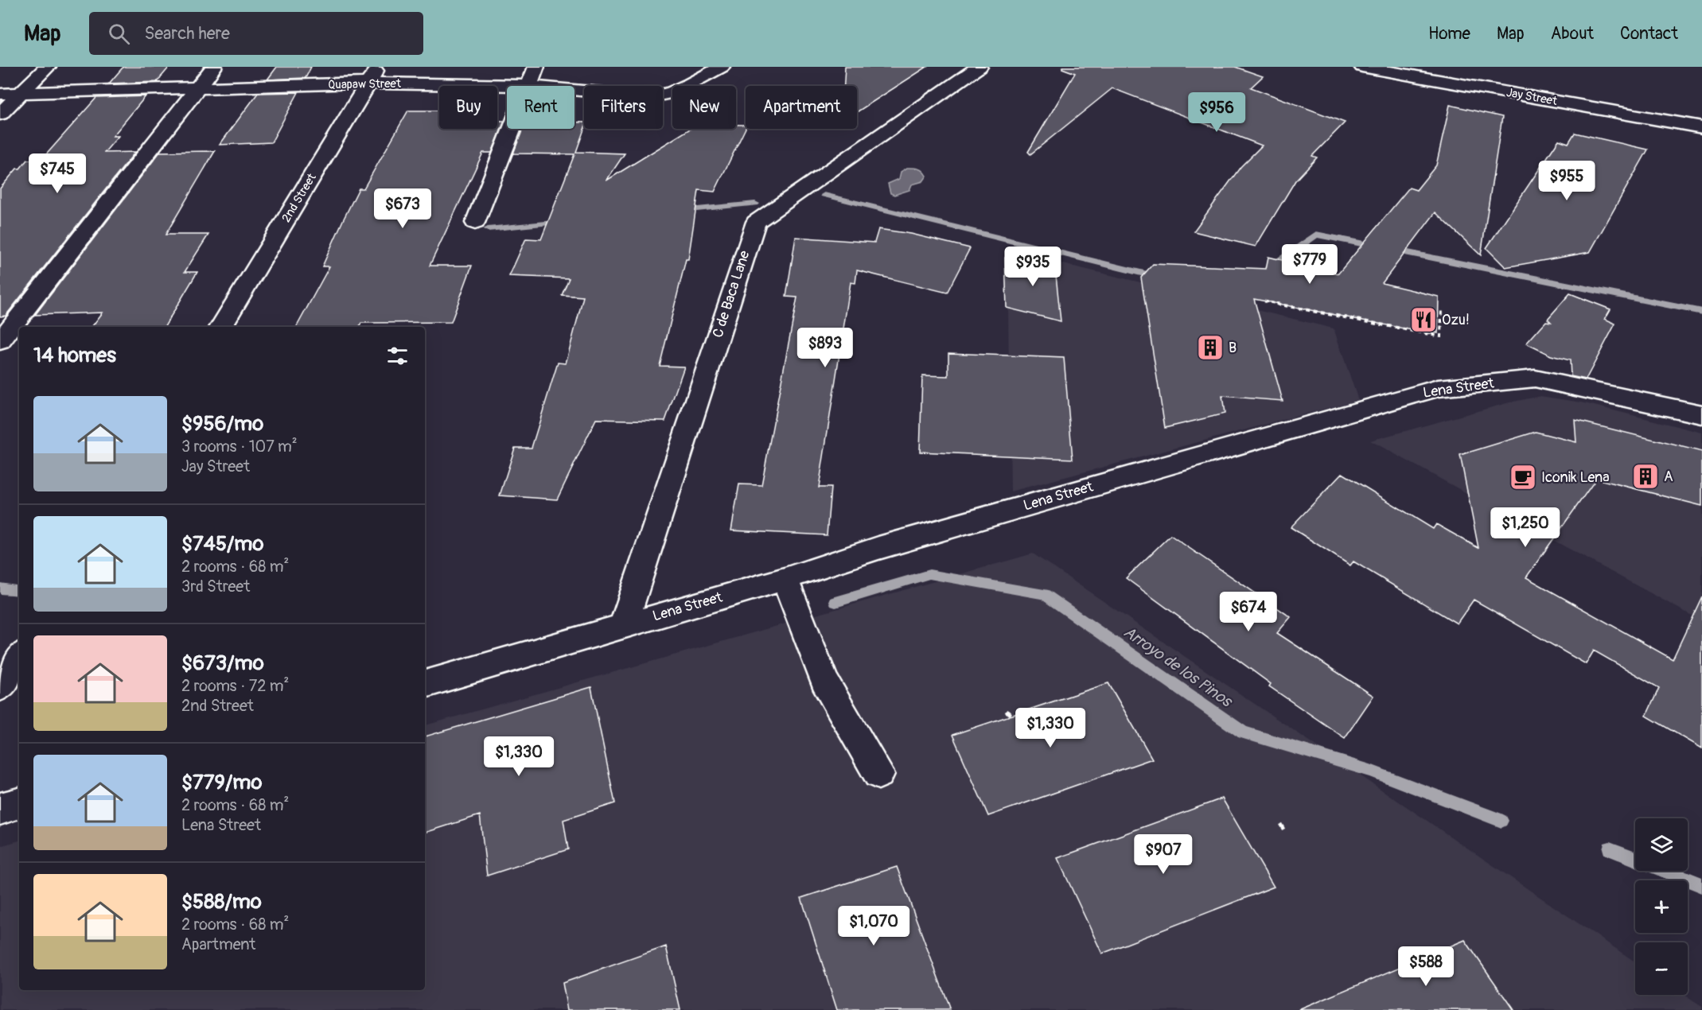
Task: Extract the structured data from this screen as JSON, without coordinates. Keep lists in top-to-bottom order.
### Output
{
  "streets": {
    "street": [
      "Quapaw Street",
      "Jay Street",
      "2nd Street",
      "C de Baca Lane",
      "Lena Street"
    ]
  },
  "crossings": [
    ["Quapaw Street", "2nd Street"],
    ["C de Baca Lane", "Lena Street"]
  ],
  "water": ["Arroyo de los Pinos"],
  "places": {
    "restaurant": ["Ozu!"],
    "building": ["B", "A"],
    "cafe": ["Iconik Lena"]
  },
  "page": {
    "header": "Map",
    "search": "Search here",
    "nav": [
      "Home",
      "Map",
      "About",
      "Contact"
    ],
    "chip": [
      "Buy",
      "Rent",
      "Filters",
      "New",
      "Apartment"
    ],
    "price": [
      "$956",
      "$745",
      "$955",
      "$673",
      "$779",
      "$935",
      "$893",
      "$1,250",
      "$674",
      "$1,330",
      "$1,330",
      "$907",
      "$1,070",
      "$588"
    ],
    "heading": "14 homes",
    "list": [
      {
        "name": "$956/mo",
        "note": "3 rooms · 107 m² · Jay Street"
      },
      {
        "name": "$745/mo",
        "note": "2 rooms · 68 m² · 3rd Street"
      },
      {
        "name": "$673/mo",
        "note": "2 rooms · 72 m² · 2nd Street"
      },
      {
        "name": "$779/mo",
        "note": "2 rooms · 68 m² · Lena Street"
      },
      {
        "name": "$588/mo",
        "note": "2 rooms · 68 m² · Apartment"
      }
    ],
    "map_buttons": ["+", "−"]
  }
}
